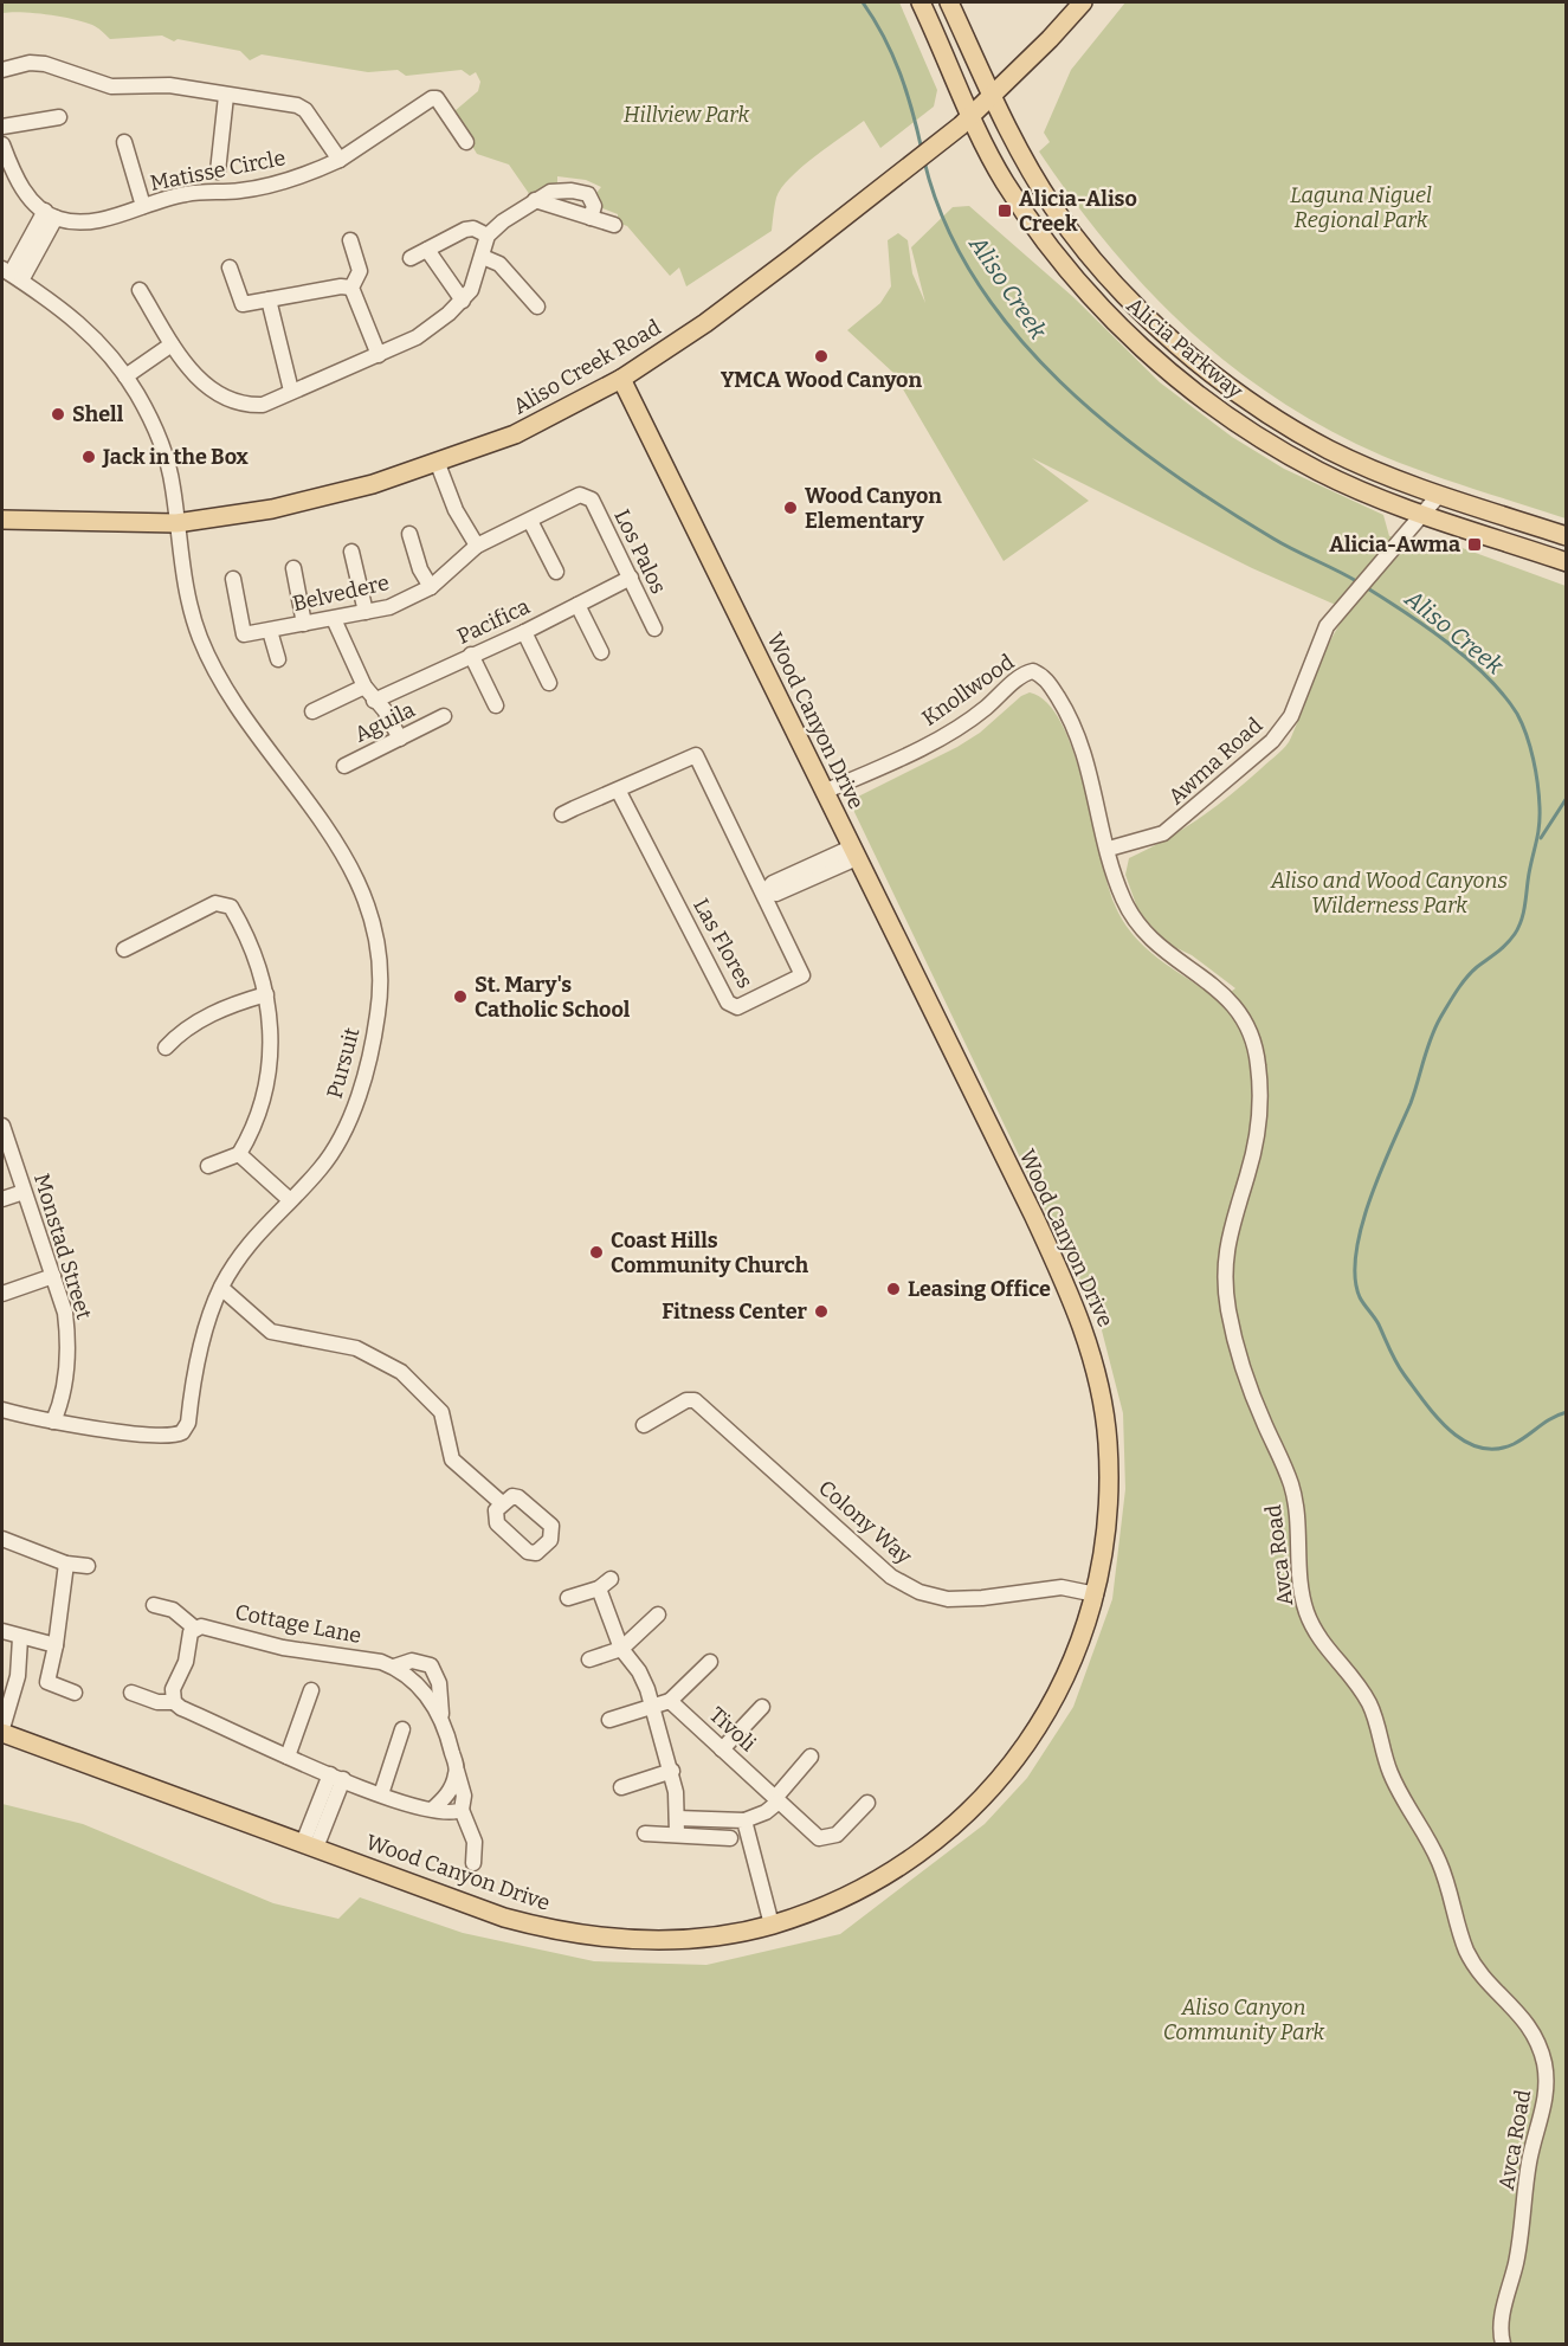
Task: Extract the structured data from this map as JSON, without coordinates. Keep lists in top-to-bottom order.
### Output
{
  "streets": {
    "main road": ["Alicia Parkway", "Aliso Creek Road", "Wood Canyon Drive"],
    "street": [
      "Matisse Circle",
      "Los Palos",
      "Belvedere",
      "Pacifica",
      "Knollwood",
      "Aguila",
      "Awma Road",
      "Las Flores",
      "Pursuit",
      "Monstad Street",
      "Colony Way",
      "Avca Road",
      "Cottage Lane",
      "Tivoli"
    ]
  },
  "crossings": [
    ["Alicia Parkway", "Aliso Creek Road"],
    ["Alicia Parkway", "Awma Road"],
    ["Aliso Creek Road", "Wood Canyon Drive"],
    ["Aliso Creek Road", "Pursuit"],
    ["Los Palos", "Belvedere"],
    ["Los Palos", "Pacifica"],
    ["Knollwood", "Wood Canyon Drive"],
    ["Knollwood", "Awma Road"],
    ["Knollwood", "Avca Road"],
    ["Wood Canyon Drive", "Colony Way"],
    ["Awma Road", "Avca Road"],
    ["Pursuit", "Monstad Street"]
  ],
  "water": ["Aliso Creek"],
  "parks": [
    "Hillview Park",
    "Laguna Niguel Regional Park",
    "Aliso and Wood Canyons Wilderness Park",
    "Aliso Canyon Community Park"
  ],
  "places": {
    "transit": ["Alicia-Aliso Creek", "Alicia-Awma"],
    "other": [
      "YMCA Wood Canyon",
      "Shell",
      "Jack in the Box",
      "Wood Canyon Elementary",
      "St. Mary's Catholic School",
      "Coast Hills Community Church",
      "Leasing Office",
      "Fitness Center"
    ]
  }
}
